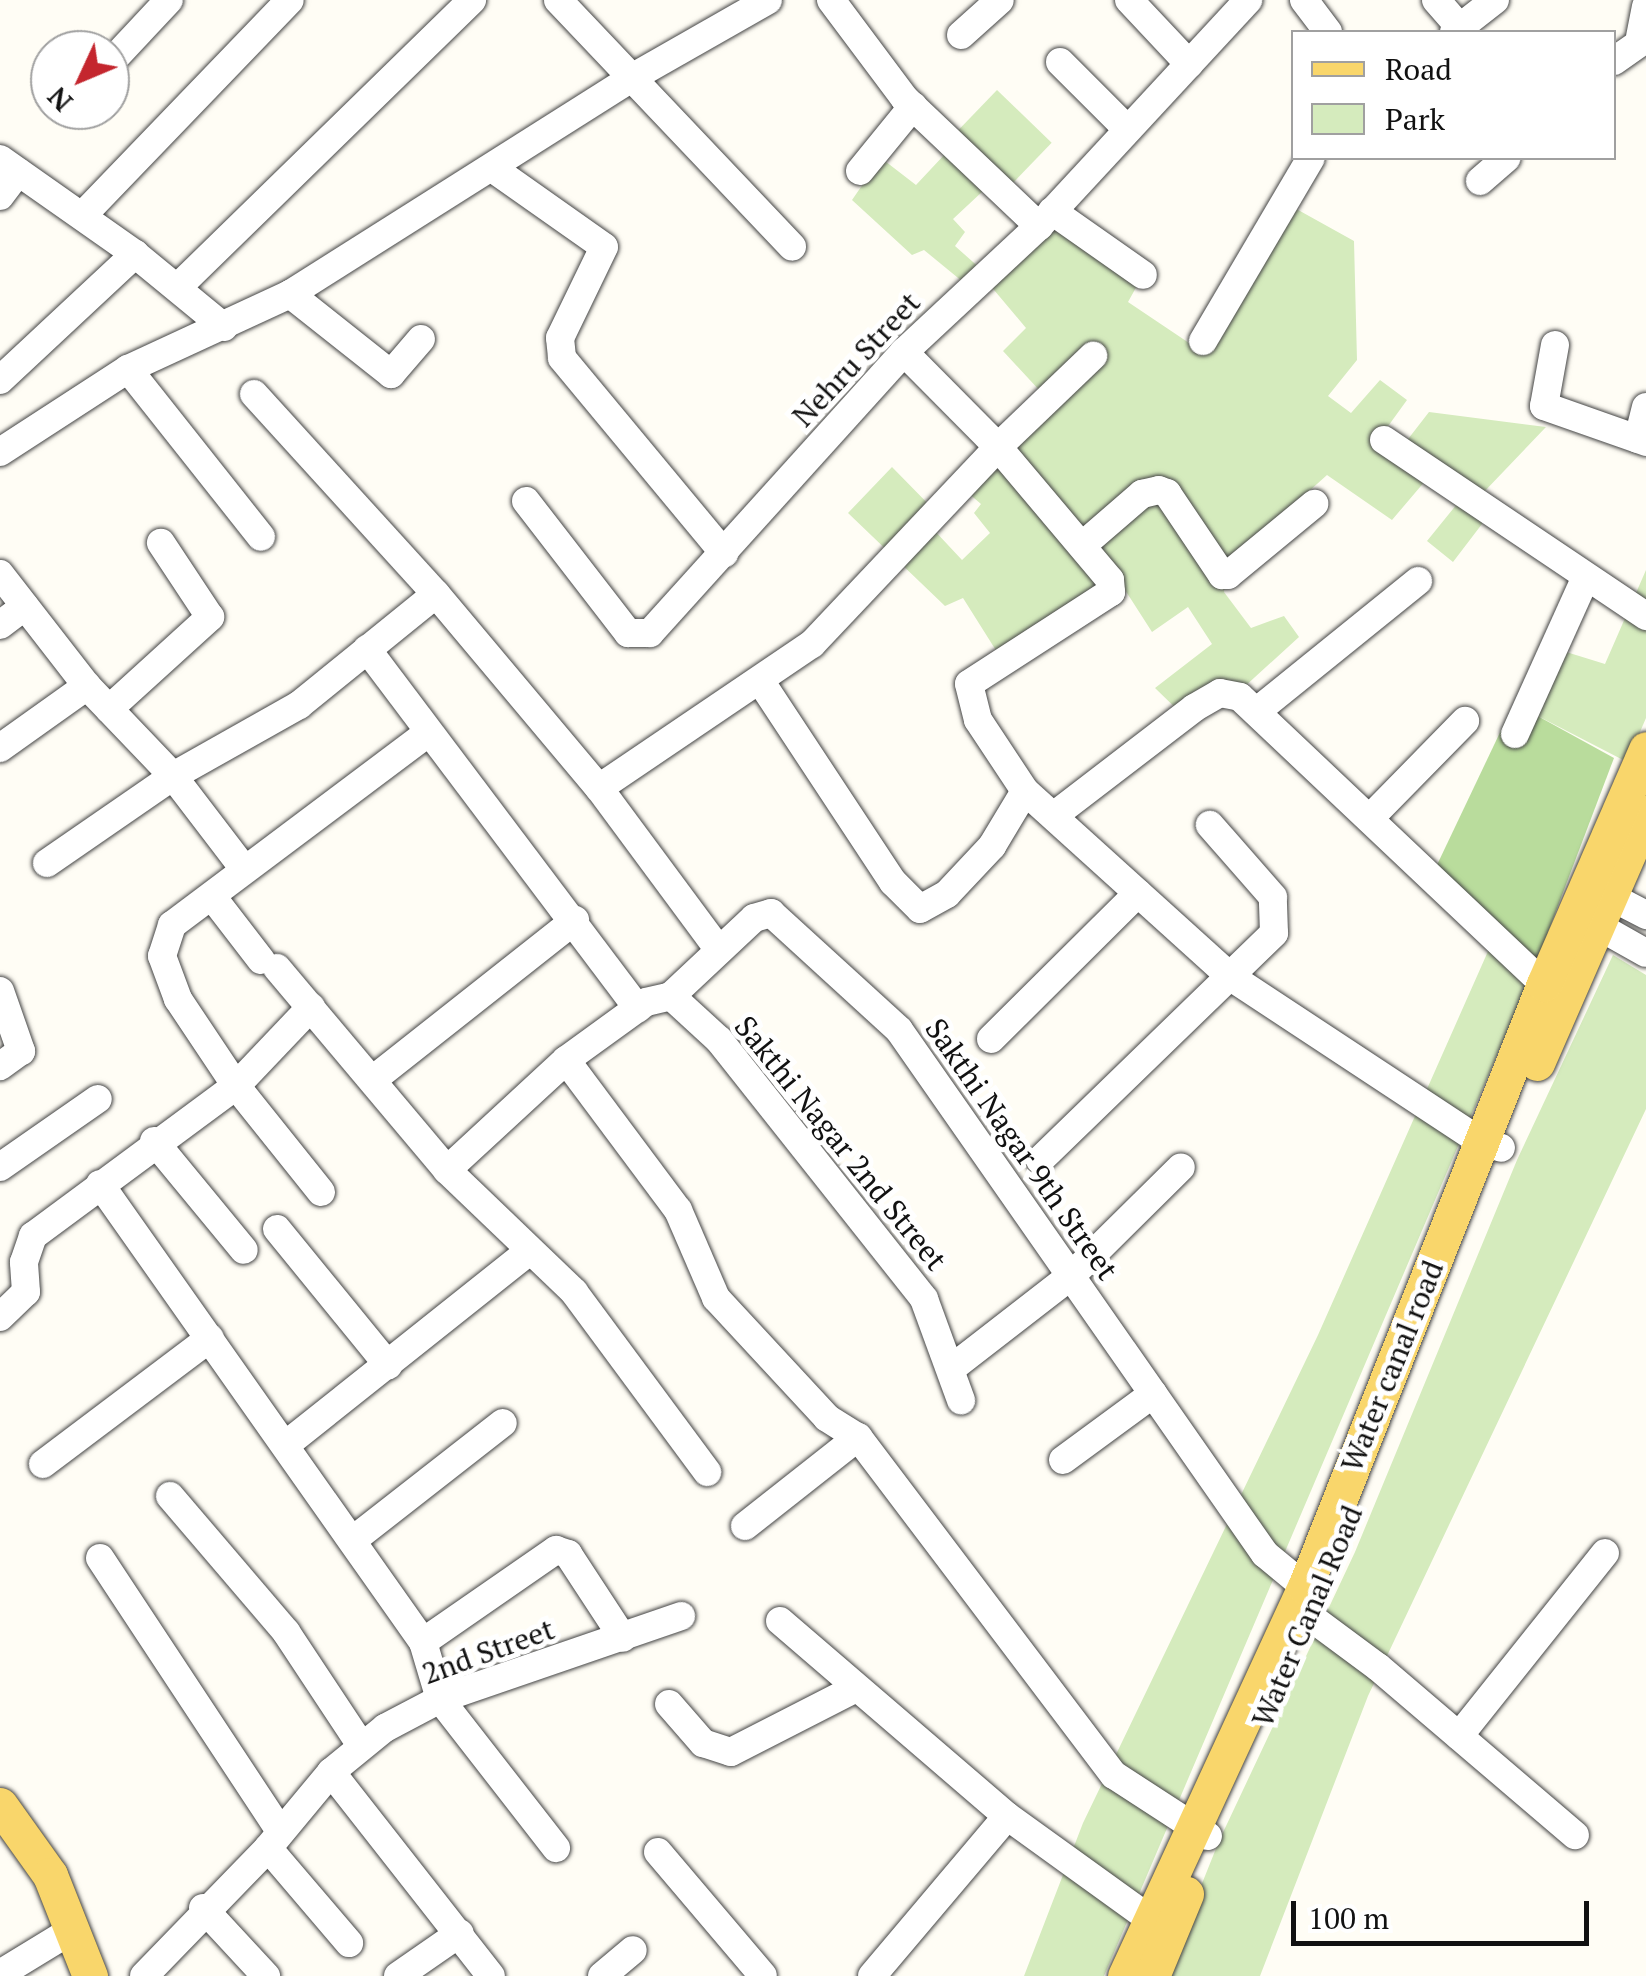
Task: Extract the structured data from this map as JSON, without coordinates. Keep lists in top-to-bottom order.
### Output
{
  "streets": {
    "main road": ["Water Canal Road"],
    "street": [
      "Nehru Street",
      "Sakthi Nagar 2nd Street",
      "Sakthi Nagar 9th Street",
      "2nd Street"
    ]
  },
  "crossings": [
    ["Sakthi Nagar 2nd Street", "Sakthi Nagar 9th Street"],
    ["Sakthi Nagar 9th Street", "Water Canal Road"]
  ],
  "legend": ["Road", "Park"],
  "scale_bar": "100 m",
  "north": "bottom left"
}
